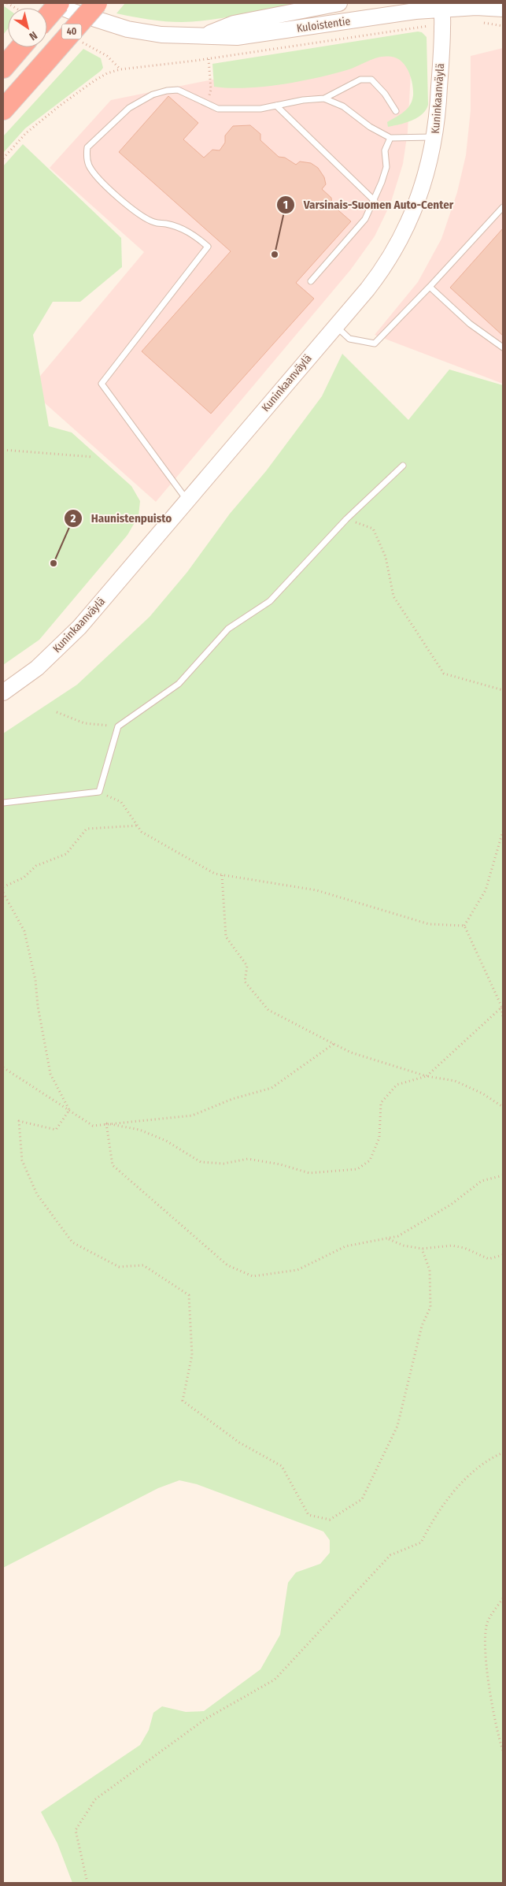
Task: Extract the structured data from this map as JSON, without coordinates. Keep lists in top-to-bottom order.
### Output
{
  "streets": {
    "highway": ["40"],
    "street": ["Kuloistentie", "Kuninkaanväylä"]
  },
  "crossings": [
    ["Kuloistentie", "Kuninkaanväylä"]
  ],
  "places": ["Varsinais-Suomen Auto-Center", "Haunistenpuisto"],
  "north": "bottom right"
}
